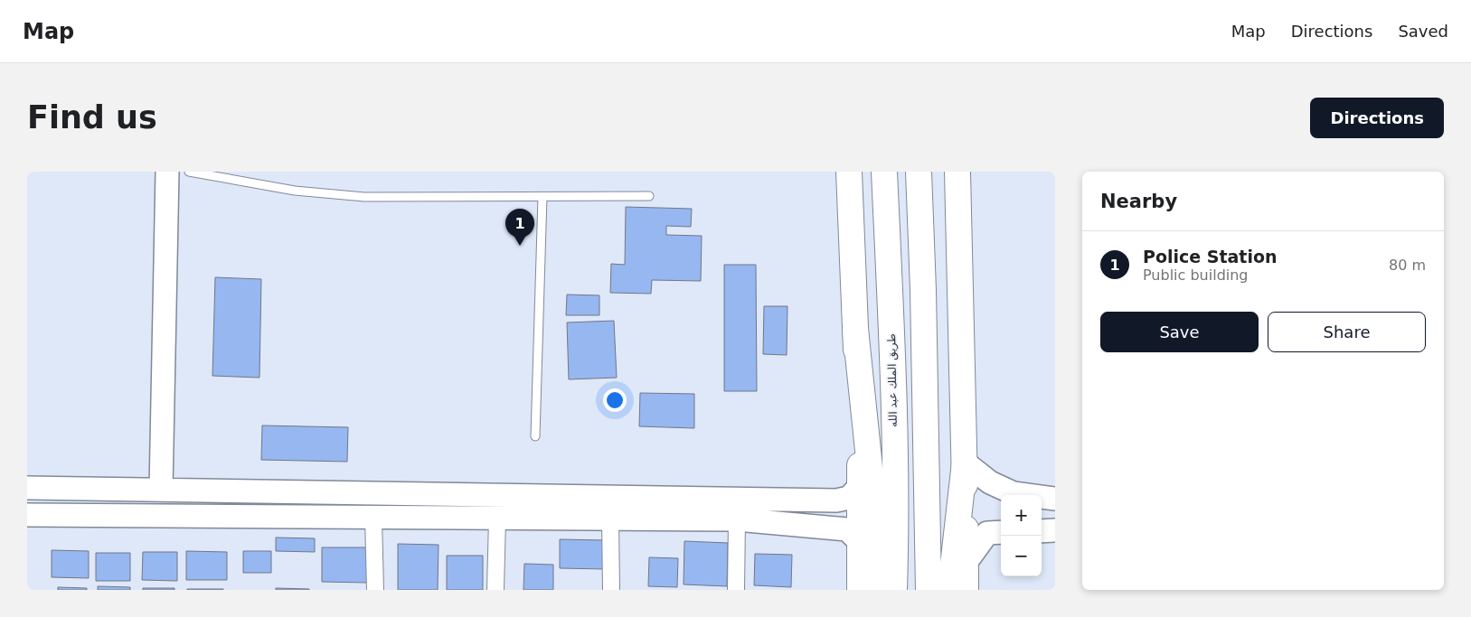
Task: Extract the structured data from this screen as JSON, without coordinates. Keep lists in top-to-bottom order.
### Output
{
  "streets": {
    "main road": ["طريق الملك عبد الله"]
  },
  "page": {
    "header": "Map",
    "nav": ["Map", "Directions", "Saved"],
    "buttons": [
      "Directions",
      ["Save", "Share"]
    ],
    "title": "Find us",
    "heading": "Nearby",
    "pins": "1",
    "list": [
      {
        "mark": "1",
        "name": "Police Station",
        "note": "Public building",
        "value": "80 m"
      }
    ],
    "map_buttons": ["+", "−"]
  }
}
